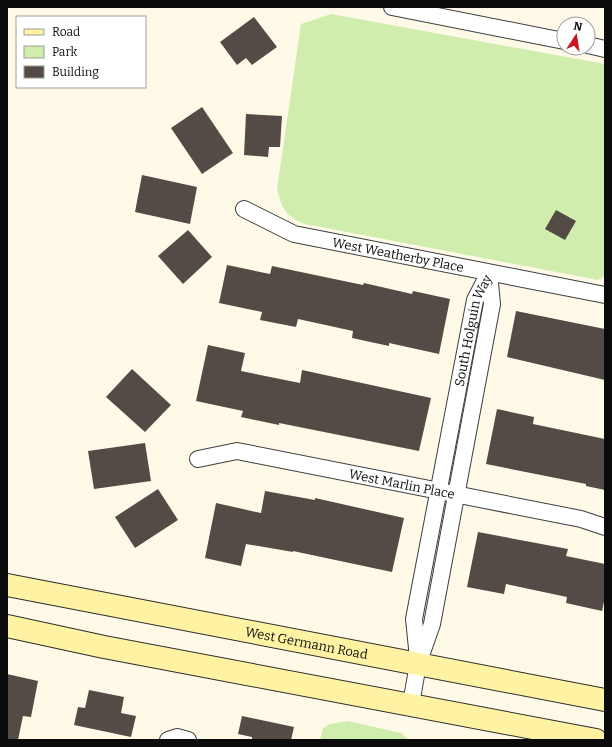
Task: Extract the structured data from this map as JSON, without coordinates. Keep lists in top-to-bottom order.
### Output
{
  "streets": {
    "main road": ["West Germann Road"],
    "street": ["West Weatherby Place", "South Holguin Way", "West Marlin Place"]
  },
  "crossings": [
    ["West Weatherby Place", "South Holguin Way"],
    ["South Holguin Way", "West Marlin Place"],
    ["South Holguin Way", "West Germann Road"]
  ],
  "legend": ["Road", "Park", "Building"],
  "north": "top"
}
